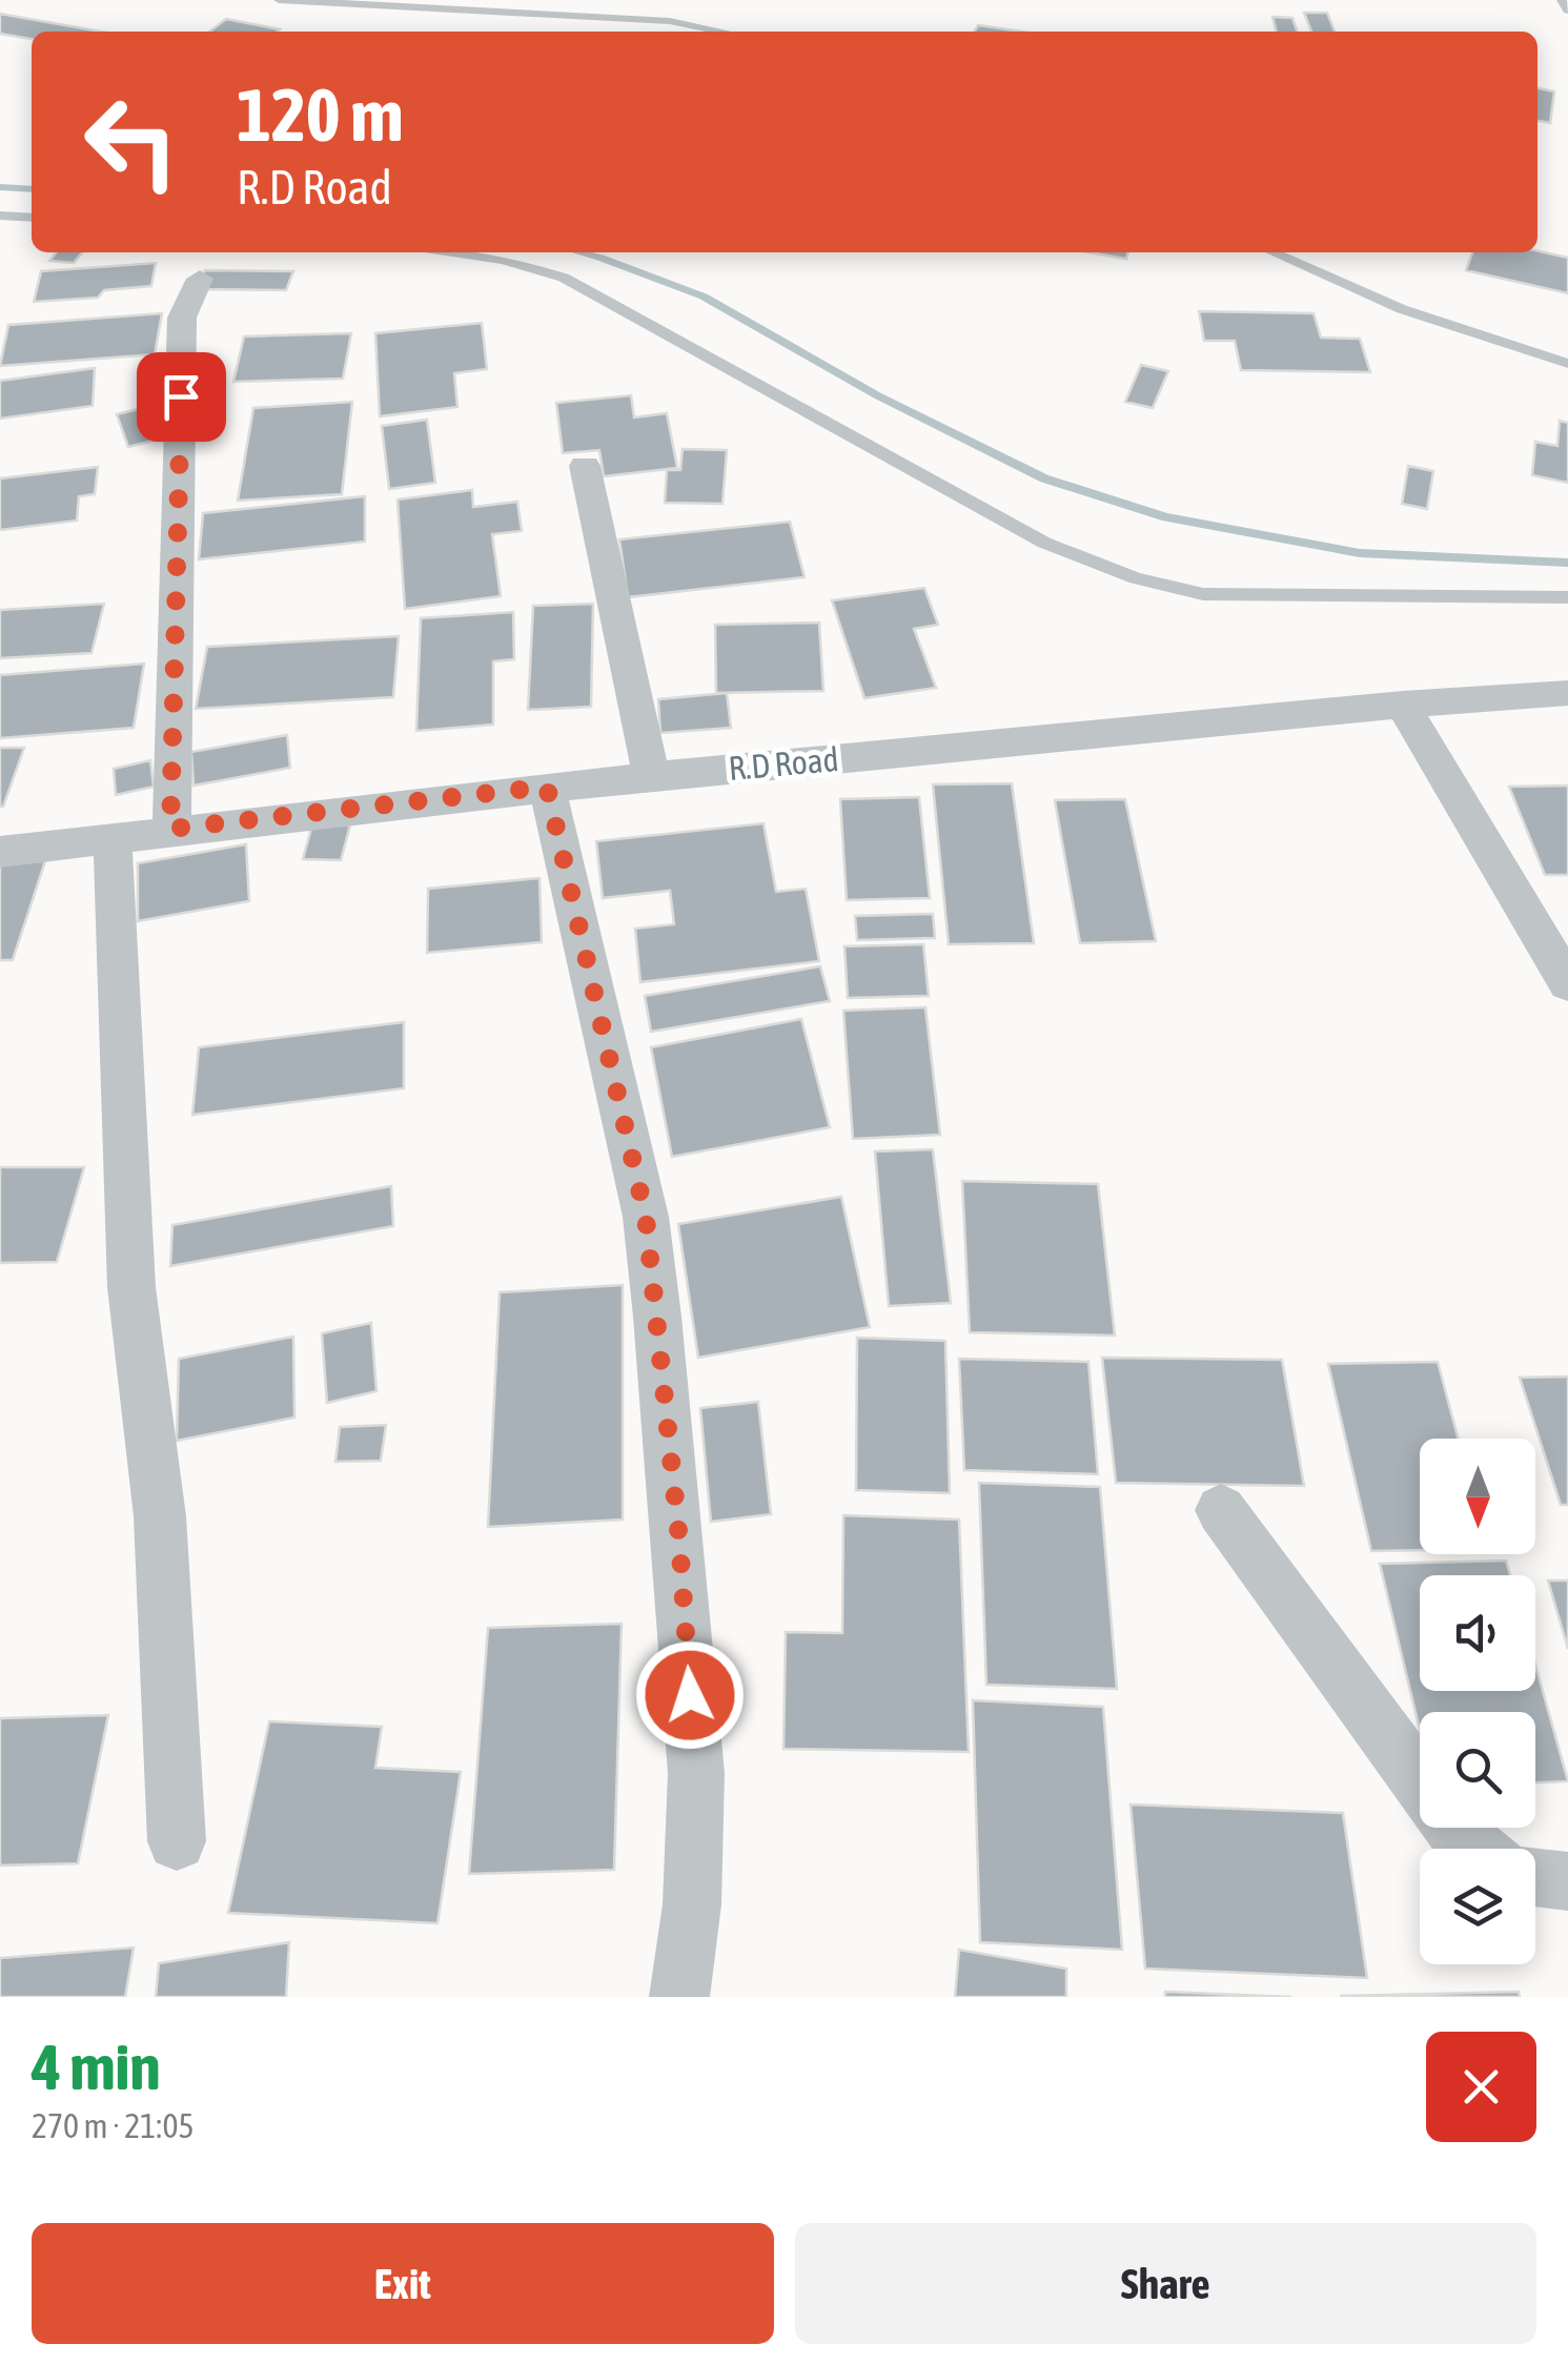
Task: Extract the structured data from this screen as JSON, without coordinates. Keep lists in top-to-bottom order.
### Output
{
  "streets": {
    "street": ["R.D Road"]
  },
  "north": "bottom",
  "page": {
    "turn": ["120 m", "R.D Road"],
    "heading": ["4 min", "270 m · 21:05"],
    "buttons": ["Exit", "Share"]
  }
}
